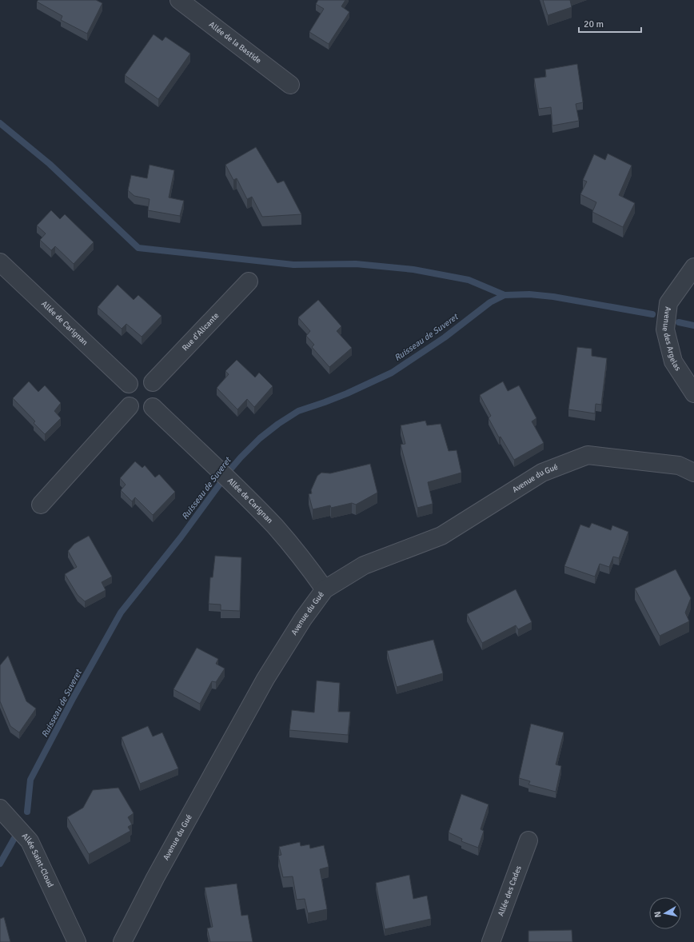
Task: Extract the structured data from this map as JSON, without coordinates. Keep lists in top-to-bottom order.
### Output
{
  "streets": {
    "street": [
      "Allée de la Bastide",
      "Allée de Carignan",
      "Rue d'Alicante",
      "Avenue des Argelas",
      "Avenue du Gué",
      "Allée Saint-Cloud",
      "Allée des Cades"
    ]
  },
  "crossings": [
    ["Allée de Carignan", "Rue d'Alicante"],
    ["Allée de Carignan", "Avenue du Gué"]
  ],
  "water": ["Ruisseau de Suveret"],
  "scale_bar": "20 m",
  "north": "left"
}
